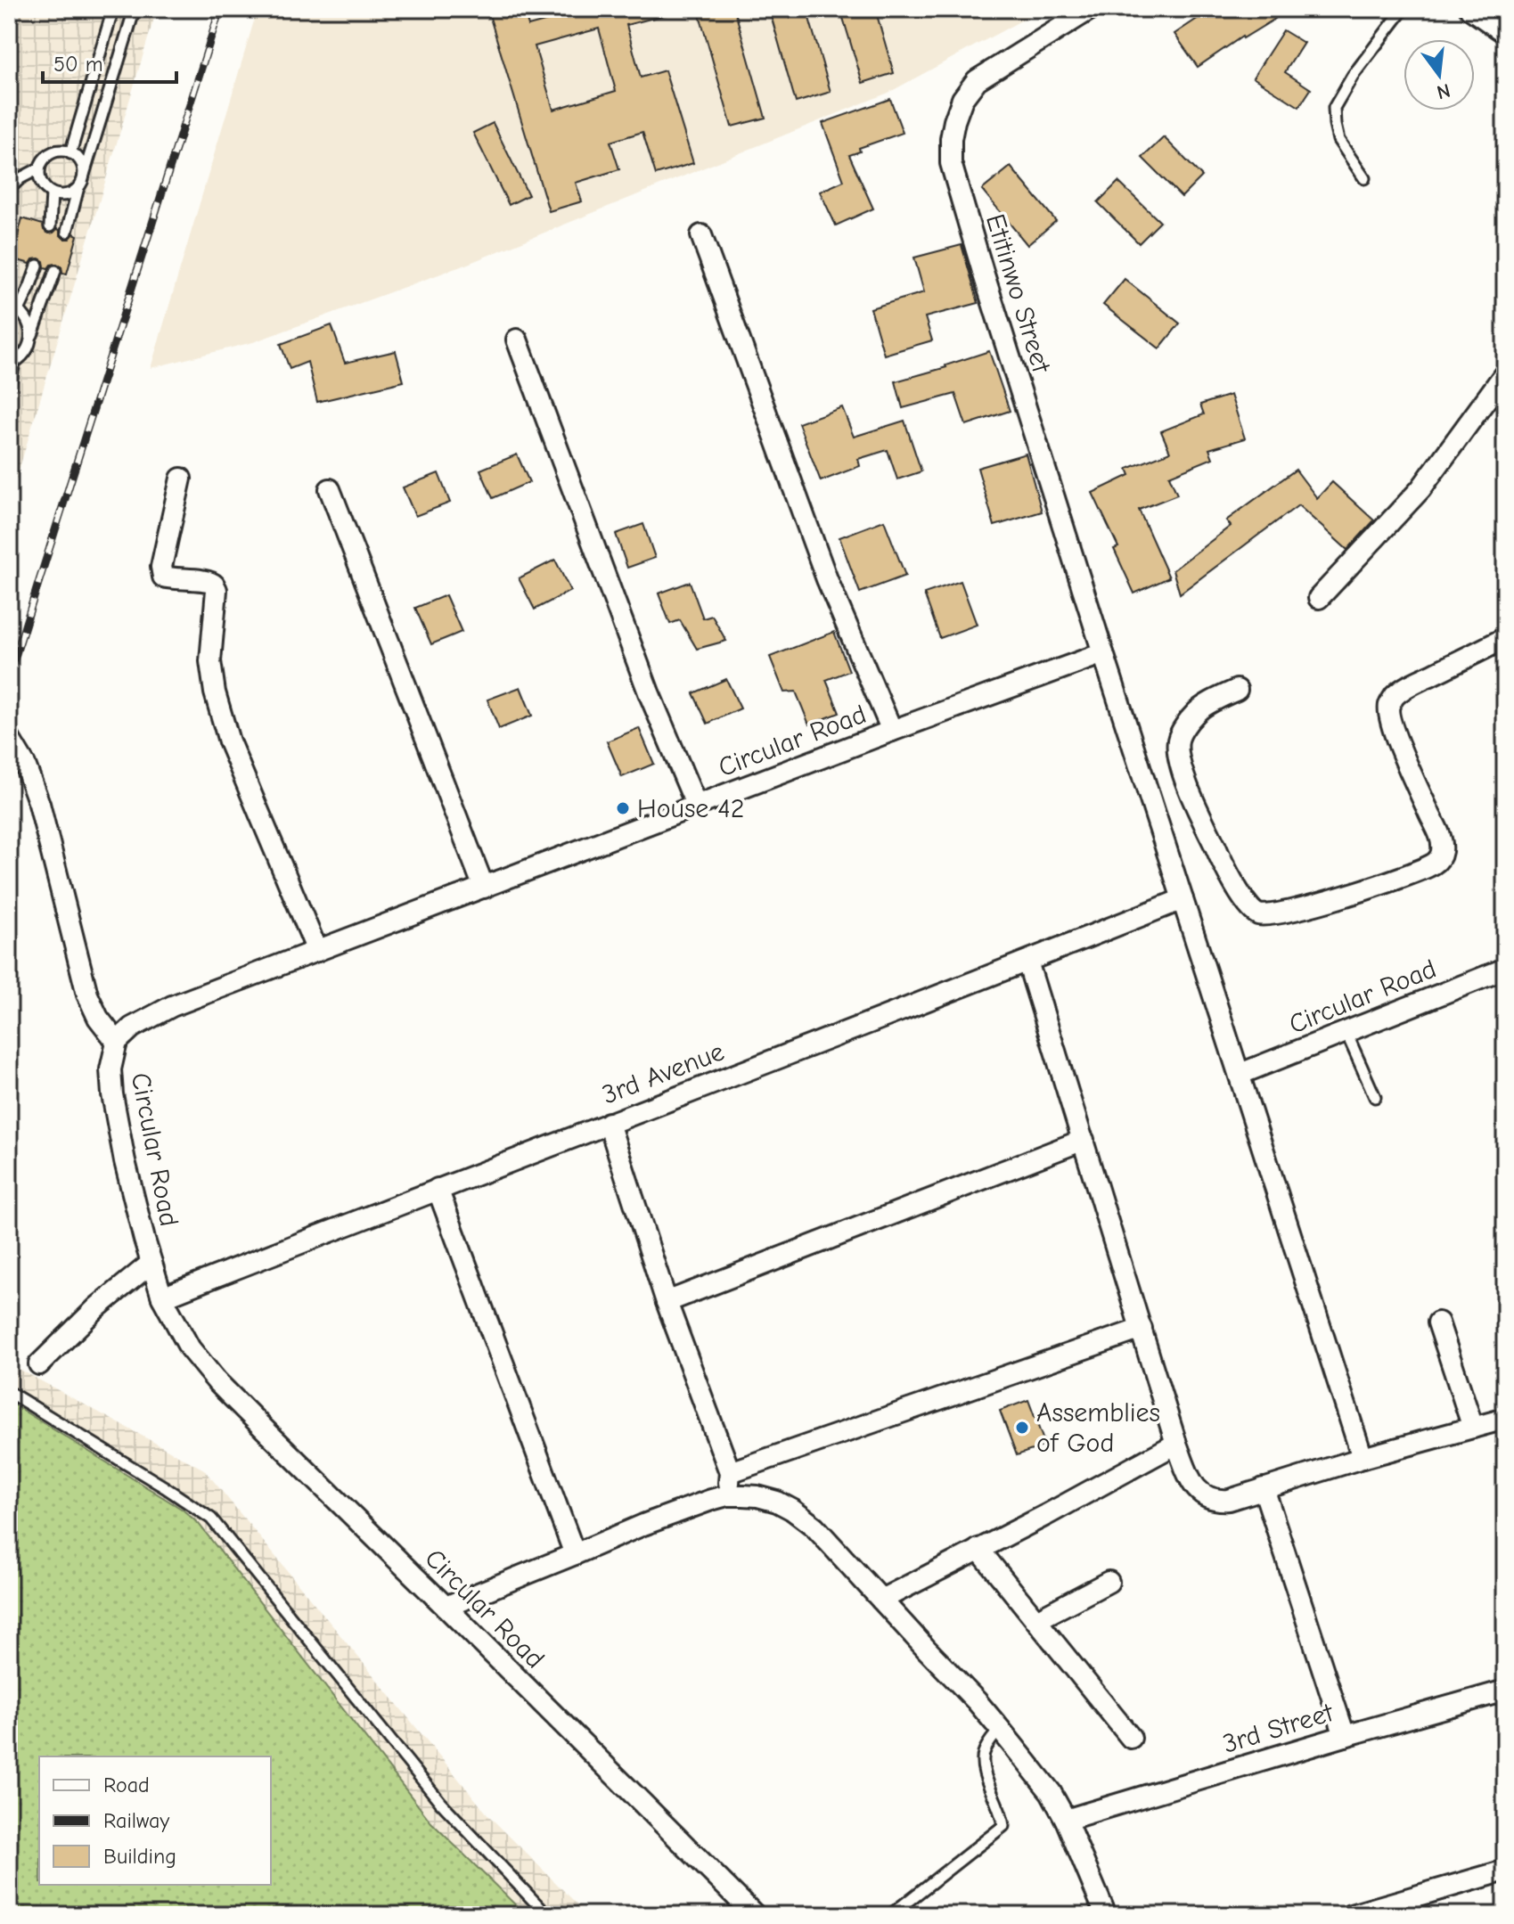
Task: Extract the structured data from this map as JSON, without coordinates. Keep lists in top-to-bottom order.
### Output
{
  "streets": {
    "street": [
      "Etitinwo Street",
      "Circular Road",
      "3rd Avenue",
      "3rd Street"
    ]
  },
  "crossings": [
    ["Etitinwo Street", "Circular Road"],
    ["Etitinwo Street", "3rd Avenue"],
    ["Circular Road", "3rd Avenue"]
  ],
  "places": ["House 42", "Assemblies of God"],
  "legend": ["Road", "Railway", "Building"],
  "scale_bar": "50 m",
  "north": "bottom"
}
